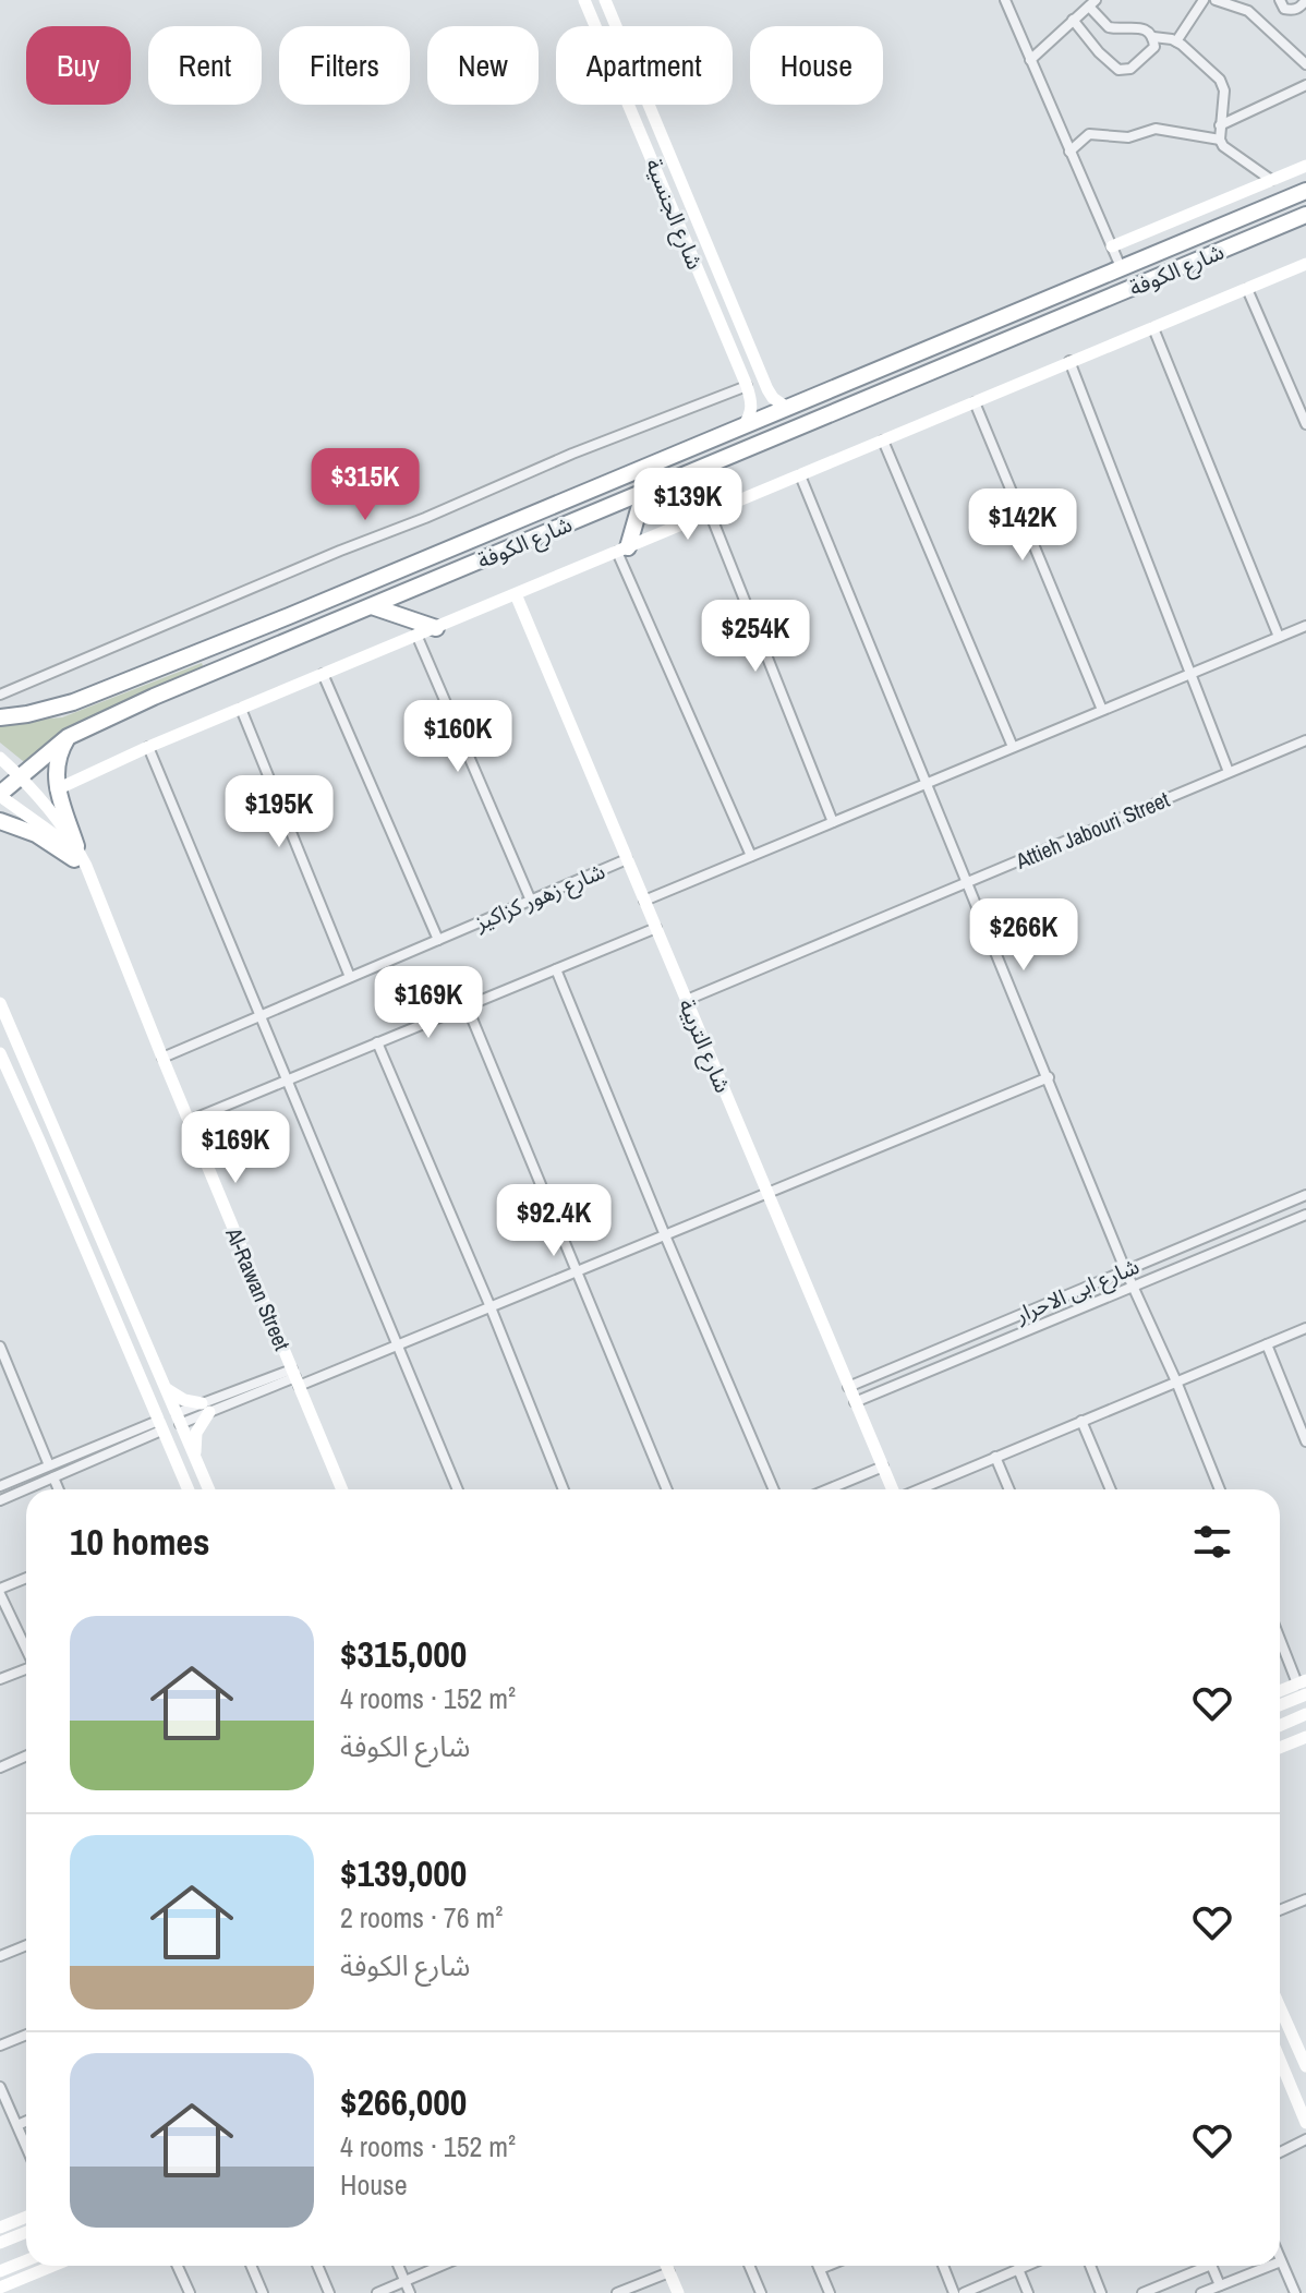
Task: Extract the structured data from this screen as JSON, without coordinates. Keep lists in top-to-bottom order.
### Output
{
  "streets": {
    "highway": ["شارع الكوفة"],
    "main road": ["شارع الجنسية", "شارع التربية", "Al-Rawan Street"],
    "street": ["Attieh Jabouri Street", "شارع زهور كزاكيز", "شارع ابی الاحرار"]
  },
  "crossings": [
    ["شارع الجنسية", "شارع الكوفة"],
    ["شارع الكوفة", "Al-Rawan Street"],
    ["Attieh Jabouri Street", "شارع التربية"],
    ["شارع زهور كزاكيز", "شارع التربية"],
    ["شارع زهور كزاكيز", "Al-Rawan Street"],
    ["شارع التربية", "شارع ابی الاحرار"]
  ],
  "page": {
    "chip": [
      "Buy",
      "Rent",
      "Filters",
      "New",
      "Apartment",
      "House"
    ],
    "price": [
      "$315K",
      "$139K",
      "$142K",
      "$254K",
      "$160K",
      "$195K",
      "$266K",
      "$169K",
      "$169K",
      "$92.4K"
    ],
    "heading": "10 homes",
    "list": [
      {
        "name": "$315,000",
        "note": "4 rooms · 152 m² · شارع الكوفة"
      },
      {
        "name": "$139,000",
        "note": "2 rooms · 76 m² · شارع الكوفة"
      },
      {
        "name": "$266,000",
        "note": "4 rooms · 152 m² · House"
      }
    ]
  }
}
